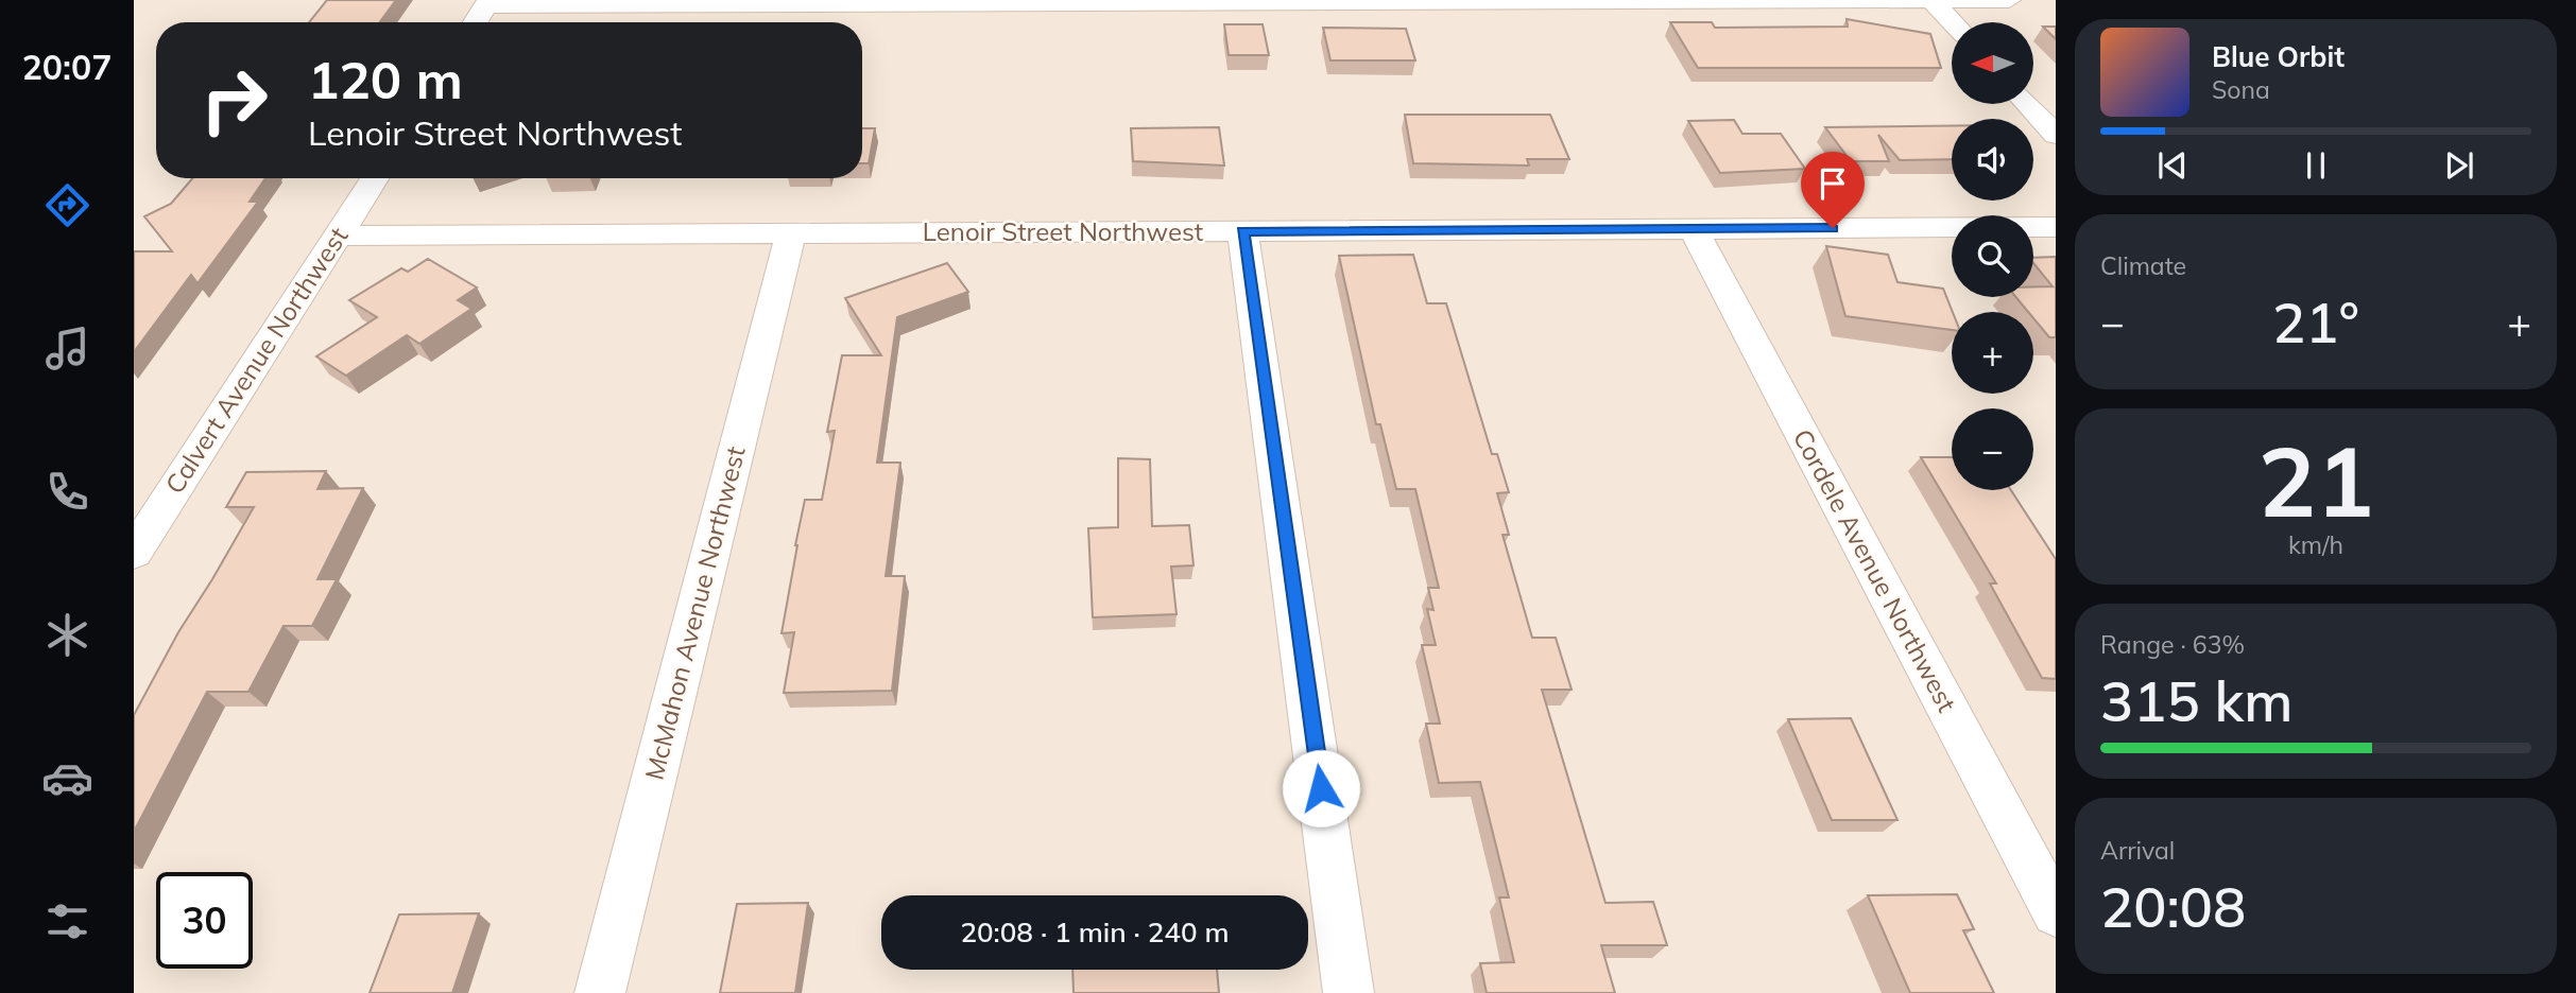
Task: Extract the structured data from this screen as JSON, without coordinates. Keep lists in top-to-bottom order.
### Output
{
  "streets": {
    "street": [
      "Lenoir Street Northwest",
      "Calvert Avenue Northwest",
      "Cordele Avenue Northwest",
      "McMahon Avenue Northwest"
    ]
  },
  "crossings": [
    ["Lenoir Street Northwest", "Calvert Avenue Northwest"],
    ["Lenoir Street Northwest", "Cordele Avenue Northwest"],
    ["Lenoir Street Northwest", "McMahon Avenue Northwest"]
  ],
  "north": "left",
  "page": {
    "tabs": "20:07",
    "map_buttons": ["+", "−"],
    "turn": ["120 m", "Lenoir Street Northwest"],
    "song": ["Blue Orbit", "Sona"],
    "tile": [
      "Climate",
      ["21", "km/h"],
      ["Range · 63%", "315 km"],
      ["Arrival", "20:08"]
    ],
    "heat": ["−", "21°", "+"],
    "limit": "30",
    "trip": "20:08 · 1 min · 240 m"
  }
}
